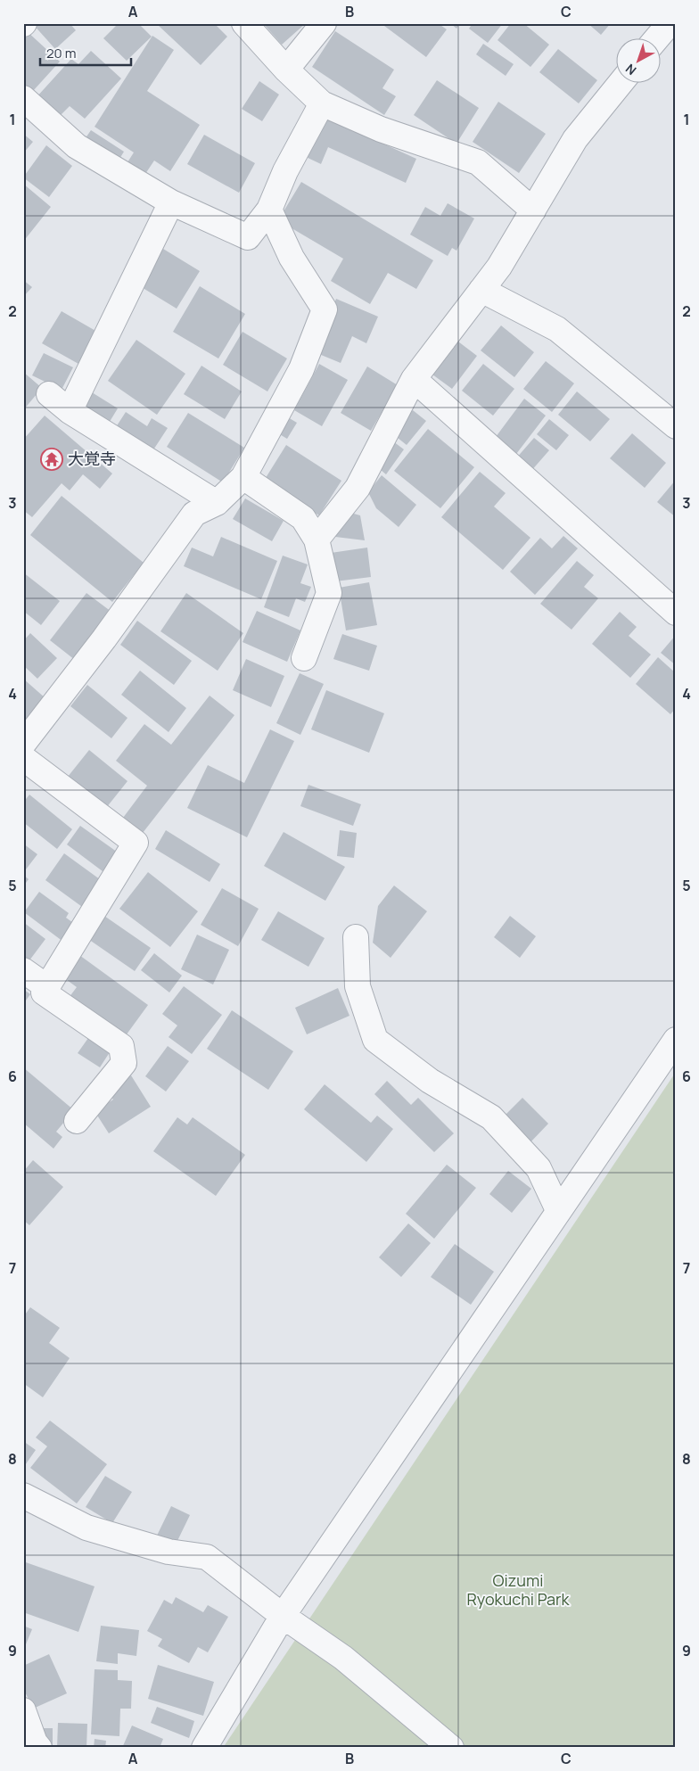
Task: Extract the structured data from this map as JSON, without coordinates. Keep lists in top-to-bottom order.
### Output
{
  "parks": ["Oizumi Ryokuchi Park"],
  "places": {
    "temple": ["大覚寺"]
  },
  "scale_bar": "20 m",
  "north": "bottom left",
  "grid": {
    "columns": ["A", "B", "C"],
    "rows": [
      "1",
      "2",
      "3",
      "4",
      "5",
      "6",
      "7",
      "8",
      "9"
    ]
  }
}
